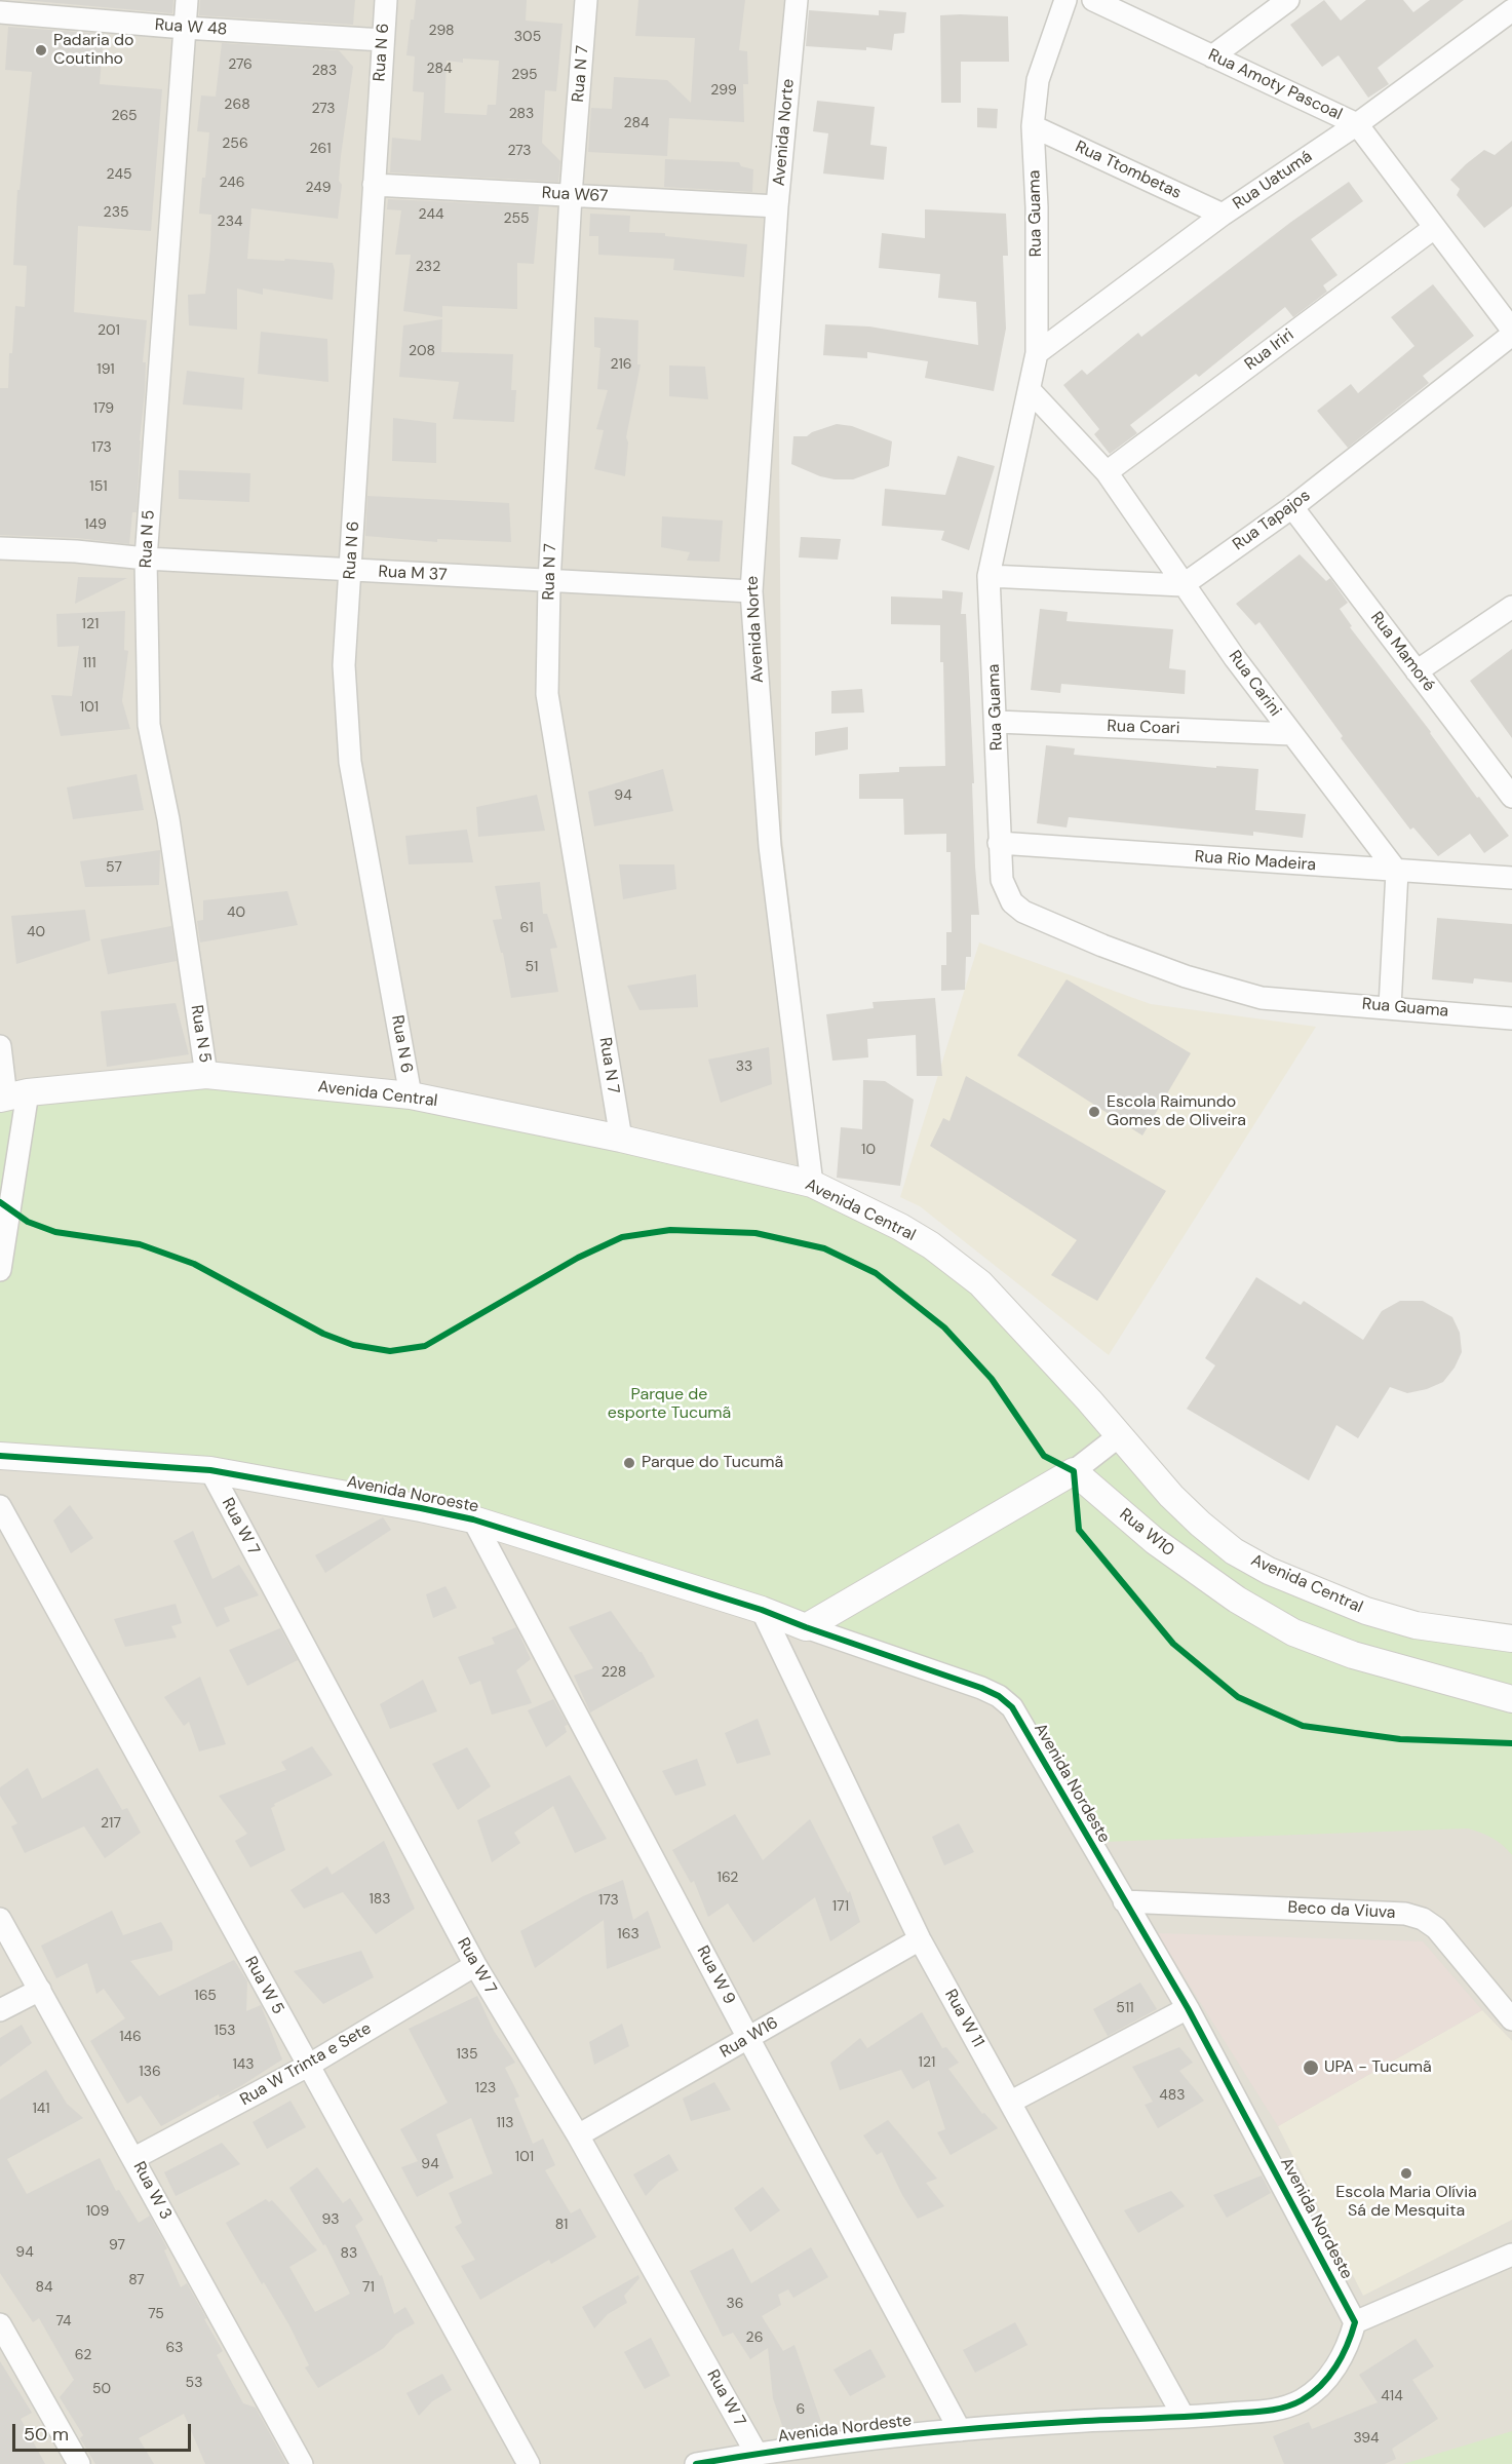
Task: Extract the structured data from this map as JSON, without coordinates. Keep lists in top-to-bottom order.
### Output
{
  "streets": {
    "street": [
      "Rua W 48",
      "Rua N 6",
      "Rua N 7",
      "Rua Amoty Pascoal",
      "Avenida Norte",
      "Rua Ttombetas",
      "Rua Uatumá",
      "Rua W67",
      "Rua Guama",
      "Rua Iriri",
      "Rua Tapajos",
      "Rua N 5",
      "Rua M 37",
      "Rua Mamoré",
      "Rua Carini",
      "Rua Coari",
      "Rua Rio Madeira",
      "Avenida Central",
      "Avenida Noroeste",
      "Rua W 7",
      "Rua W10",
      "Avenida Nordeste",
      "Beco da Viuva",
      "Rua W 9",
      "Rua W 5",
      "Rua W 11",
      "Rua W16",
      "Rua W Trinta e Sete",
      "Rua W 3"
    ]
  },
  "crossings": [
    ["Rua W 48", "Rua N 6"],
    ["Rua W 48", "Rua N 5"],
    ["Rua N 6", "Rua W67"],
    ["Rua N 6", "Rua M 37"],
    ["Rua N 6", "Avenida Central"],
    ["Rua N 7", "Rua W67"],
    ["Rua N 7", "Rua M 37"],
    ["Rua N 7", "Avenida Central"],
    ["Rua Amoty Pascoal", "Rua Uatumá"],
    ["Rua Amoty Pascoal", "Rua Iriri"],
    ["Avenida Norte", "Rua W67"],
    ["Avenida Norte", "Rua M 37"],
    ["Avenida Norte", "Avenida Central"],
    ["Rua Ttombetas", "Rua Uatumá"],
    ["Rua Ttombetas", "Rua Guama"],
    ["Rua Uatumá", "Rua Guama"],
    ["Rua Guama", "Rua Carini"],
    ["Rua Guama", "Rua Coari"],
    ["Rua Guama", "Rua Rio Madeira"],
    ["Rua Iriri", "Rua Carini"],
    ["Rua Tapajos", "Rua Mamoré"],
    ["Rua Tapajos", "Rua Carini"],
    ["Rua N 5", "Rua M 37"],
    ["Rua N 5", "Avenida Central"],
    ["Rua Carini", "Rua Coari"],
    ["Rua Carini", "Rua Rio Madeira"],
    ["Avenida Noroeste", "Rua W 7"],
    ["Avenida Noroeste", "Avenida Nordeste"],
    ["Avenida Noroeste", "Rua W 9"],
    ["Avenida Noroeste", "Rua W 11"],
    ["Rua W 7", "Avenida Nordeste"],
    ["Rua W 7", "Rua W16"],
    ["Rua W 7", "Rua W Trinta e Sete"],
    ["Avenida Nordeste", "Beco da Viuva"],
    ["Avenida Nordeste", "Rua W 9"],
    ["Avenida Nordeste", "Rua W 11"],
    ["Rua W 9", "Rua W16"],
    ["Rua W 5", "Rua W Trinta e Sete"],
    ["Rua W 11", "Rua W16"],
    ["Rua W Trinta e Sete", "Rua W 3"]
  ],
  "parks": ["Parque de esporte Tucumã"],
  "places": [
    "Padaria do Coutinho",
    "Escola Raimundo Gomes de Oliveira",
    "Parque do Tucumã",
    "UPA - Tucumã",
    "Escola Maria Olívia Sá de Mesquita"
  ],
  "house_numbers": [
    "298",
    "305",
    "276",
    "284",
    "283",
    "295",
    "299",
    "268",
    "273",
    "283",
    "265",
    "284",
    "256",
    "261",
    "273",
    "245",
    "246",
    "249",
    "235",
    "244",
    "255",
    "234",
    "232",
    "201",
    "208",
    "216",
    "191",
    "179",
    "173",
    "151",
    "149",
    "121",
    "111",
    "101",
    "94",
    "57",
    "40",
    "61",
    "40",
    "51",
    "33",
    "10",
    "228",
    "217",
    "162",
    "183",
    "173",
    "171",
    "163",
    "165",
    "511",
    "153",
    "146",
    "135",
    "121",
    "143",
    "136",
    "123",
    "483",
    "141",
    "113",
    "101",
    "94",
    "109",
    "93",
    "81",
    "97",
    "94",
    "83",
    "87",
    "84",
    "71",
    "36",
    "75",
    "74",
    "26",
    "63",
    "62",
    "53",
    "50",
    "414",
    "6",
    "394"
  ],
  "scale_bar": "50 m"
}
